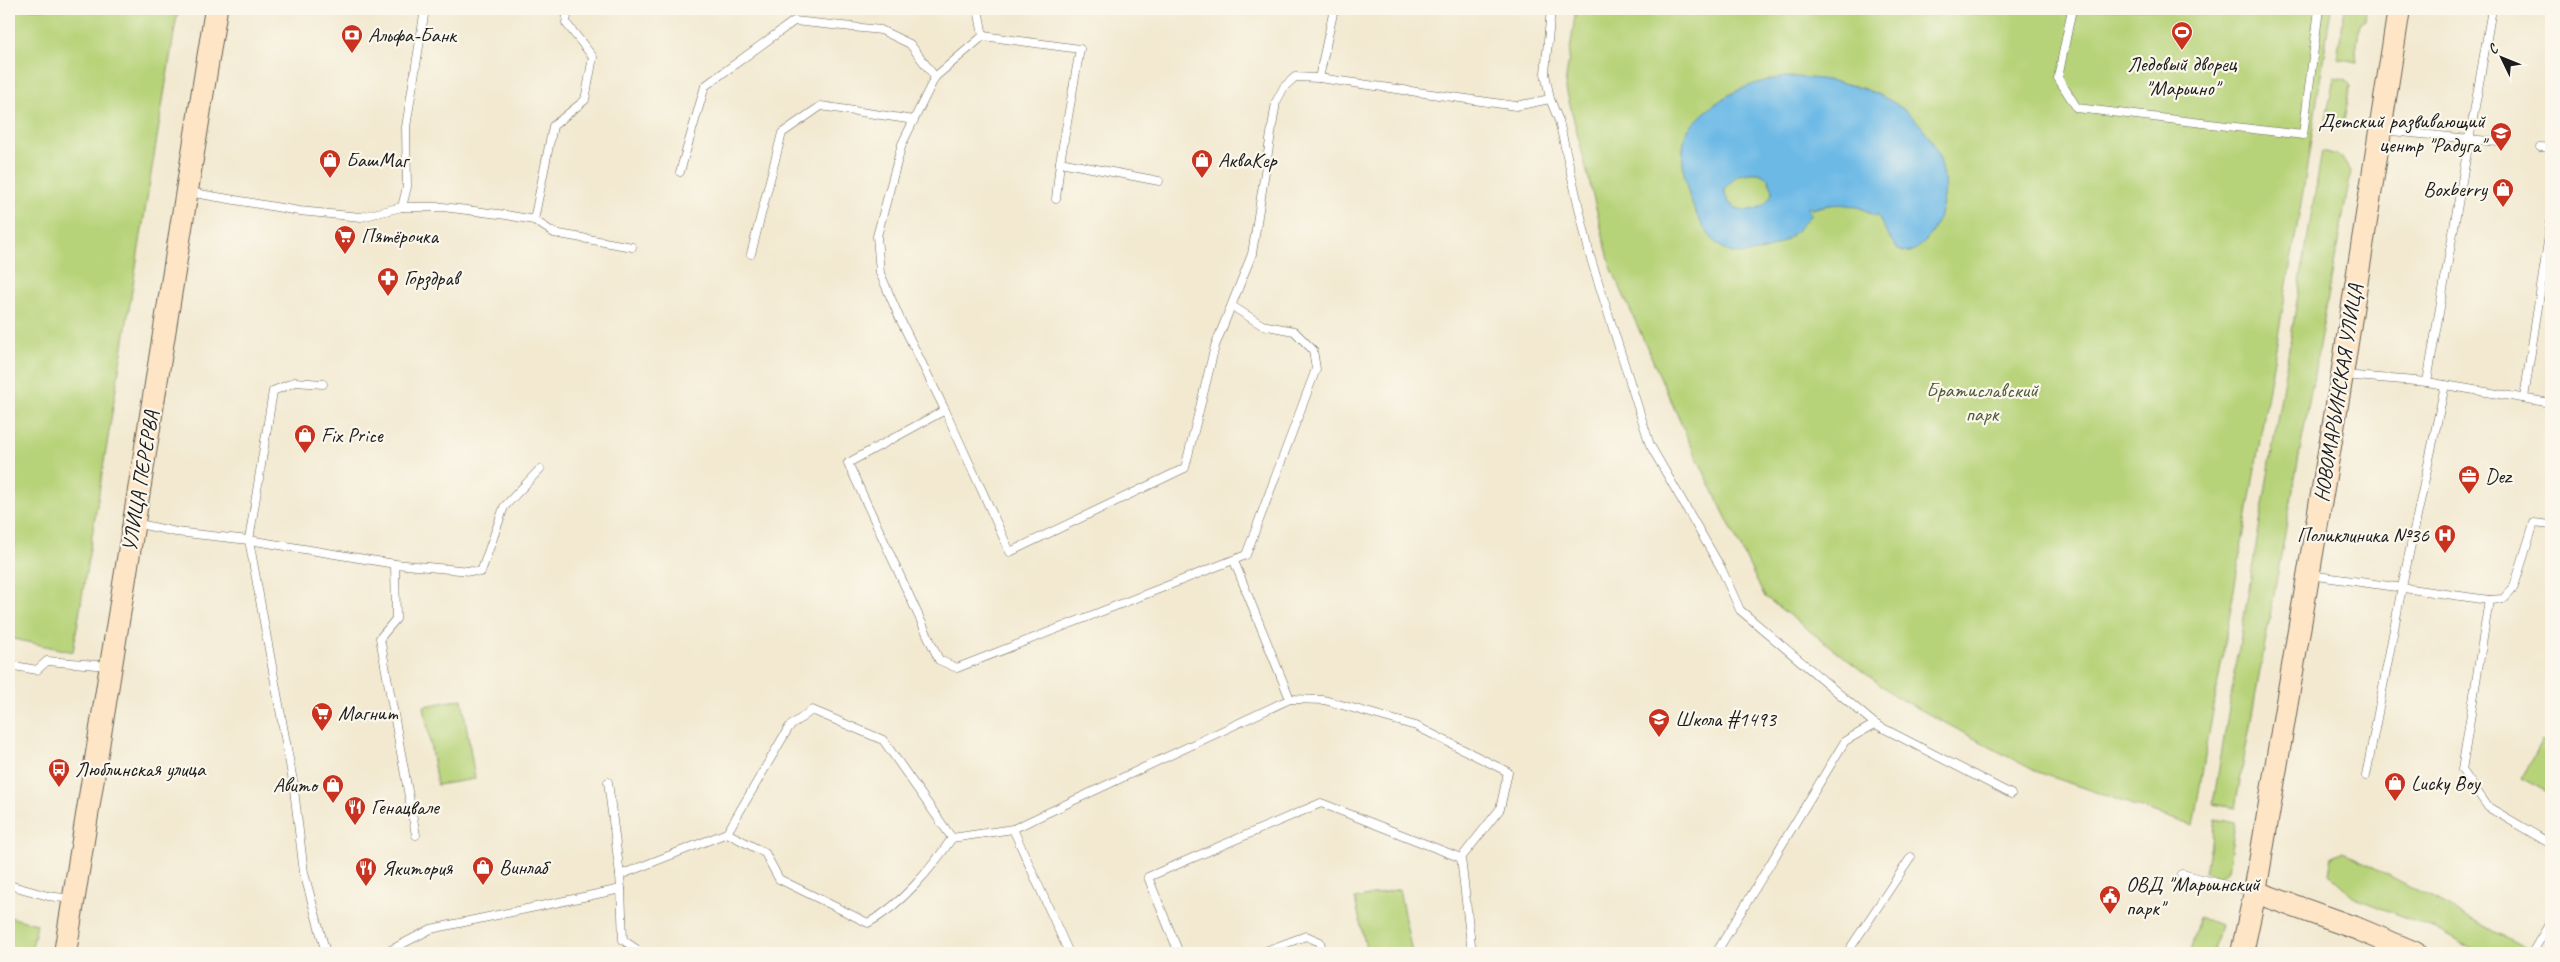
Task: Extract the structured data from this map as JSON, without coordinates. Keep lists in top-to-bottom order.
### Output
{
  "streets": {
    "street": ["НОВОМАРЬИНСКАЯ УЛИЦА", "УЛИЦА ПЕРЕРВА"]
  },
  "parks": ["Братиславский парк"],
  "places": {
    "sports": ["Ледовый дворец \"Марьино\""],
    "bank": ["Альфа-Банк"],
    "school or university": ["Детский развивающий центр \"Радуга\"", "Школа #1493"],
    "shop": [
      "БашМаг",
      "АкваКер",
      "Boxberry",
      "Fix Price",
      "Lucky Boy",
      "Авито",
      "Винлаб"
    ],
    "supermarket": ["Пятёрочка", "Магнит"],
    "pharmacy": ["Горздрав"],
    "office": ["Dez"],
    "hospital": ["Поликлиника №36"],
    "bus stop": ["Люблинская улица"],
    "restaurant": ["Генацвале", "Якитория"],
    "public building": ["ОВД \"Марьинский парк\""]
  },
  "north": "top left"
}
